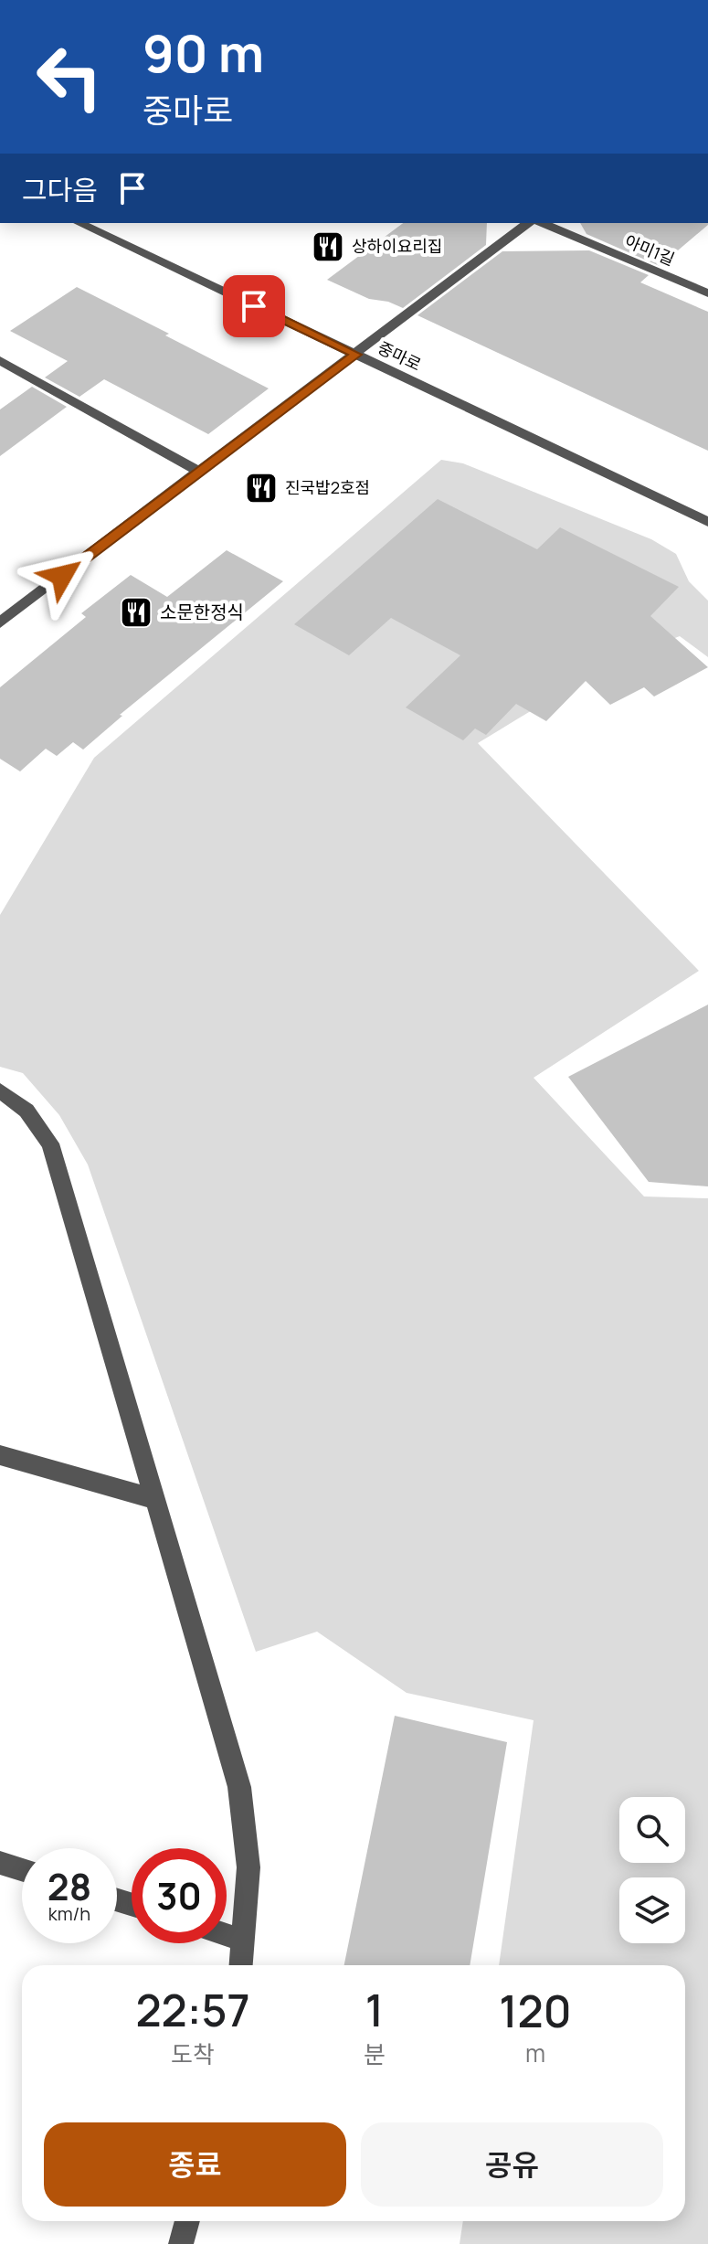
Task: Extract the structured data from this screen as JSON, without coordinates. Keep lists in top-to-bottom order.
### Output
{
  "streets": {
    "street": ["아미1길", "중마로"]
  },
  "places": {
    "restaurant": ["상하이요리집", "진국밥2호점", "소문한정식"]
  },
  "page": {
    "turn": ["90 m", "중마로"],
    "then": "그다음",
    "speed": "28 km/h",
    "limit": "30",
    "eta": [
      "22:57",
      "도착",
      "1",
      "분",
      "120",
      "m"
    ],
    "buttons": ["종료", "공유"]
  }
}
